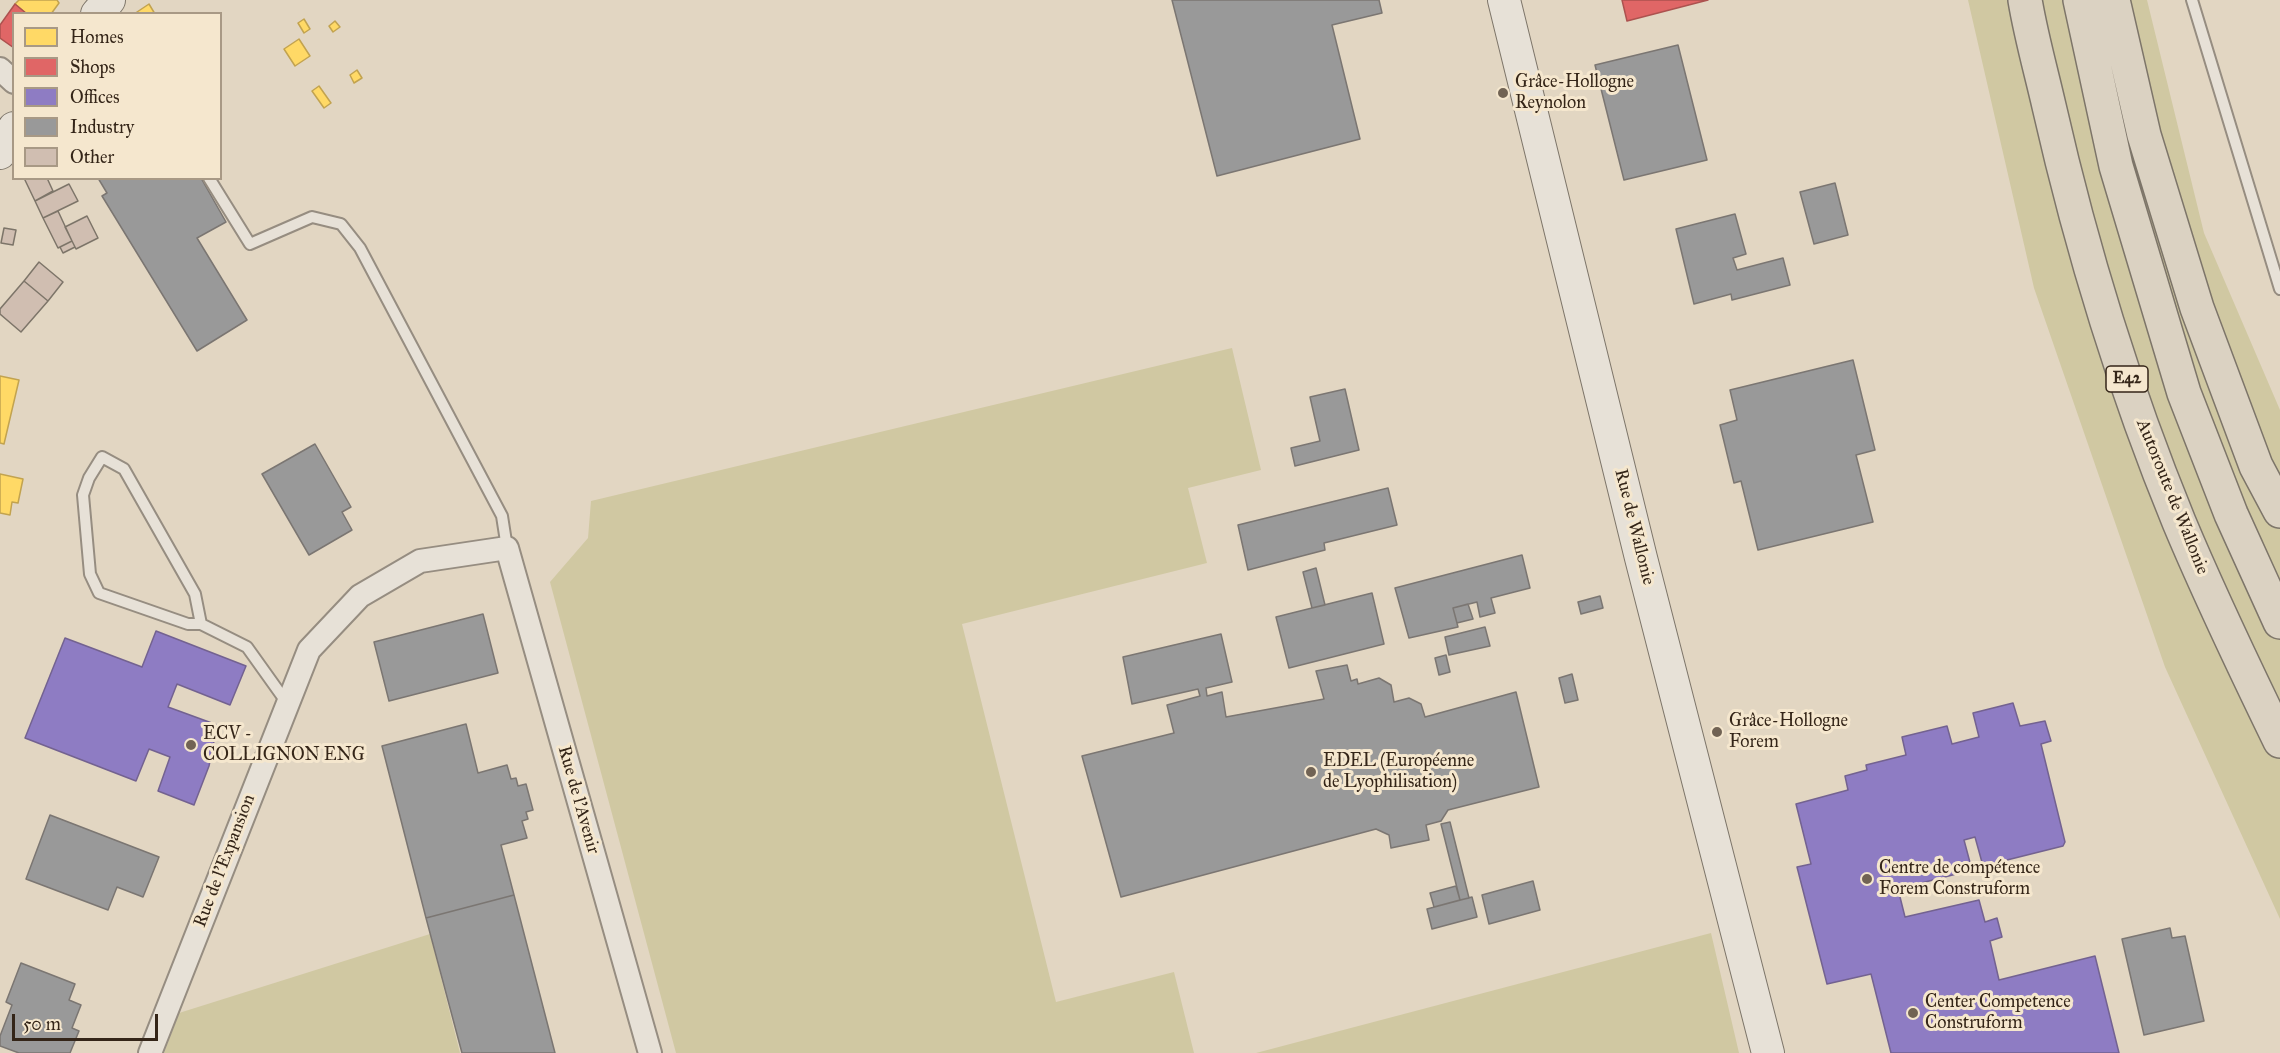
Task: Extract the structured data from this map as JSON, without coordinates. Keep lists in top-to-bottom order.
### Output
{
  "streets": {
    "highway": ["E42", "Autoroute de Wallonie"],
    "street": ["Rue de Wallonie", "Rue de l'Avenir", "Rue de l'Expansion"]
  },
  "crossings": [
    ["Rue de l'Avenir", "Rue de l'Expansion"]
  ],
  "places": [
    "Grâce-Hollogne Reynolon",
    "Grâce-Hollogne Forem",
    "ECV - COLLIGNON ENG",
    "EDEL (Européenne de Lyophilisation)",
    "Centre de compétence Forem Construform",
    "Center Competence Construform"
  ],
  "legend": [
    "Homes",
    "Shops",
    "Offices",
    "Industry",
    "Other"
  ],
  "scale_bar": "50 m"
}
